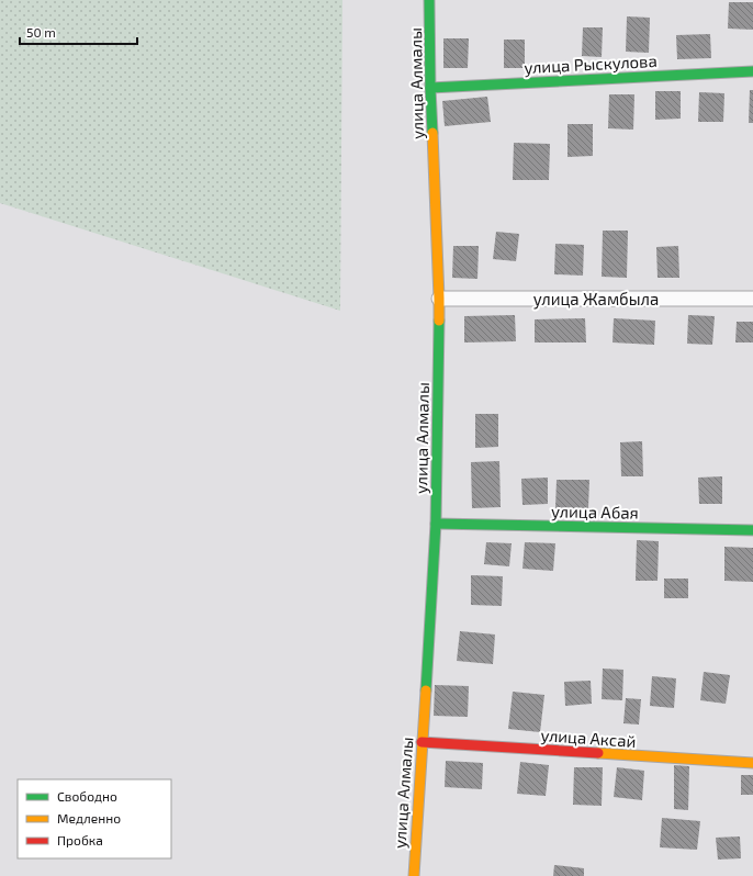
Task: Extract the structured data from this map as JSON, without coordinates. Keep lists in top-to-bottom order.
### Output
{
  "streets": {
    "street": [
      "улица Рыскулова",
      "улица Алмалы",
      "улица Жамбыла",
      "улица Абая",
      "улица Аксай"
    ]
  },
  "crossings": [
    ["улица Рыскулова", "улица Алмалы"],
    ["улица Алмалы", "улица Жамбыла"],
    ["улица Алмалы", "улица Абая"],
    ["улица Алмалы", "улица Аксай"]
  ],
  "legend": ["Свободно", "Медленно", "Пробка"],
  "scale_bar": "50 m"
}
